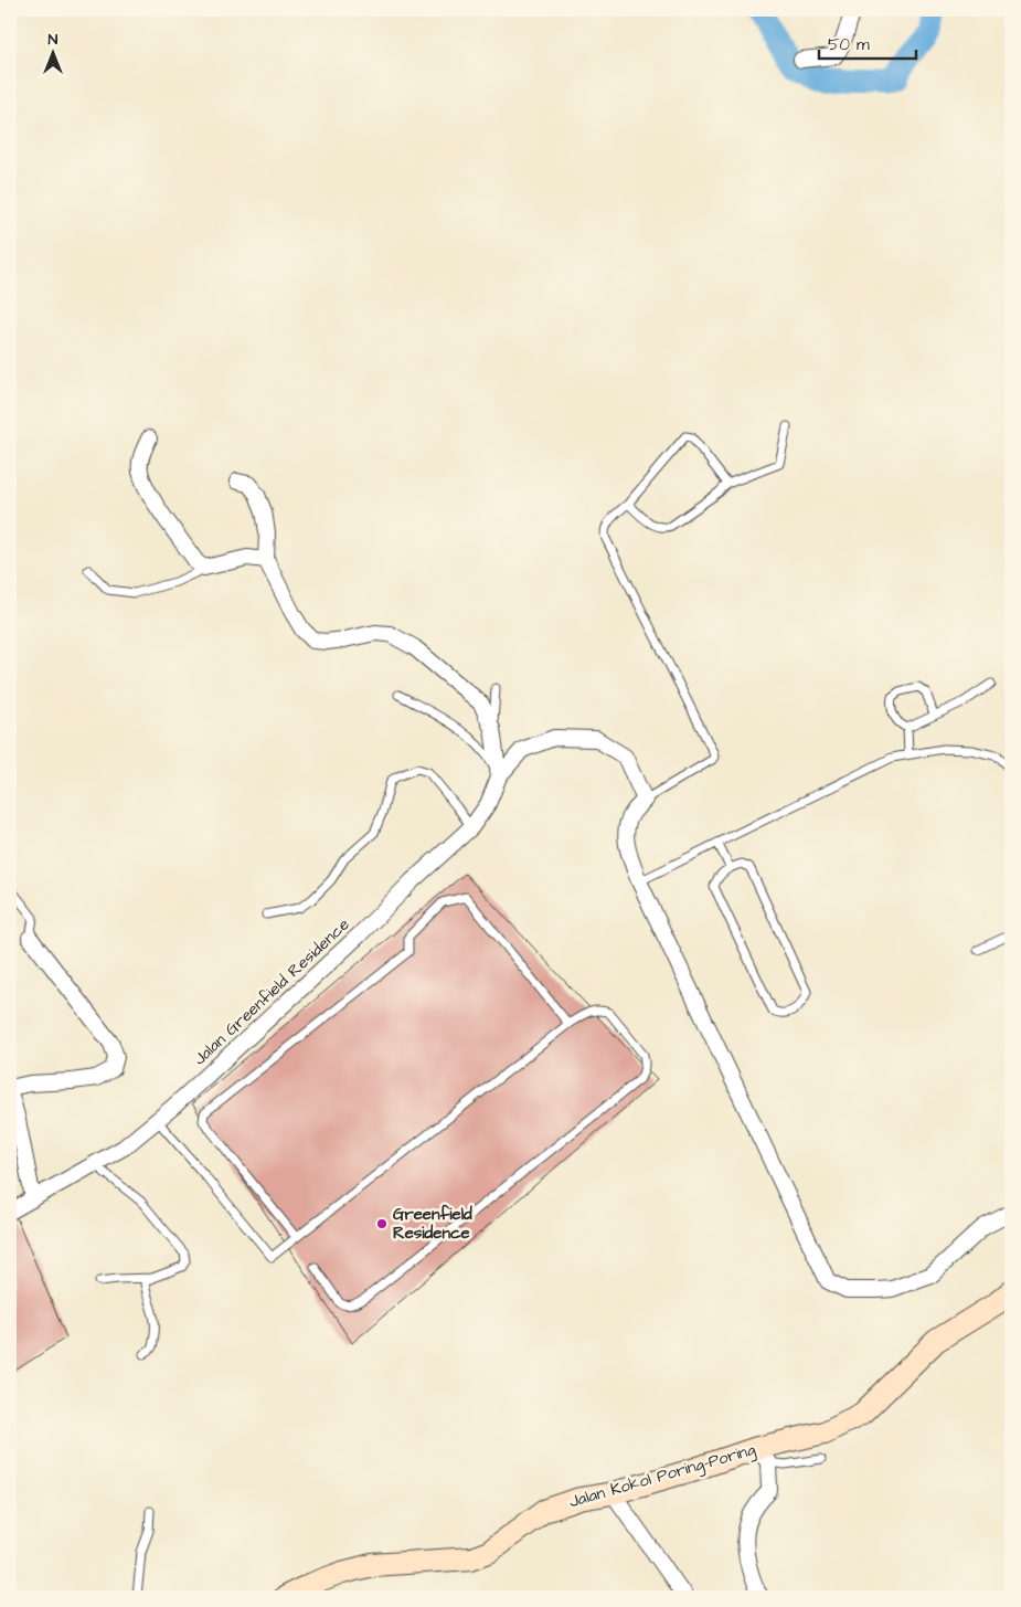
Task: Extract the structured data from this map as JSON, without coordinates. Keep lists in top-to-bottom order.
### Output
{
  "streets": {
    "main road": ["Jalan Kokol Poring-Poring"],
    "street": ["Jalan Greenfield Residence"]
  },
  "places": ["Greenfield Residence"],
  "scale_bar": "50 m",
  "north": "top"
}
